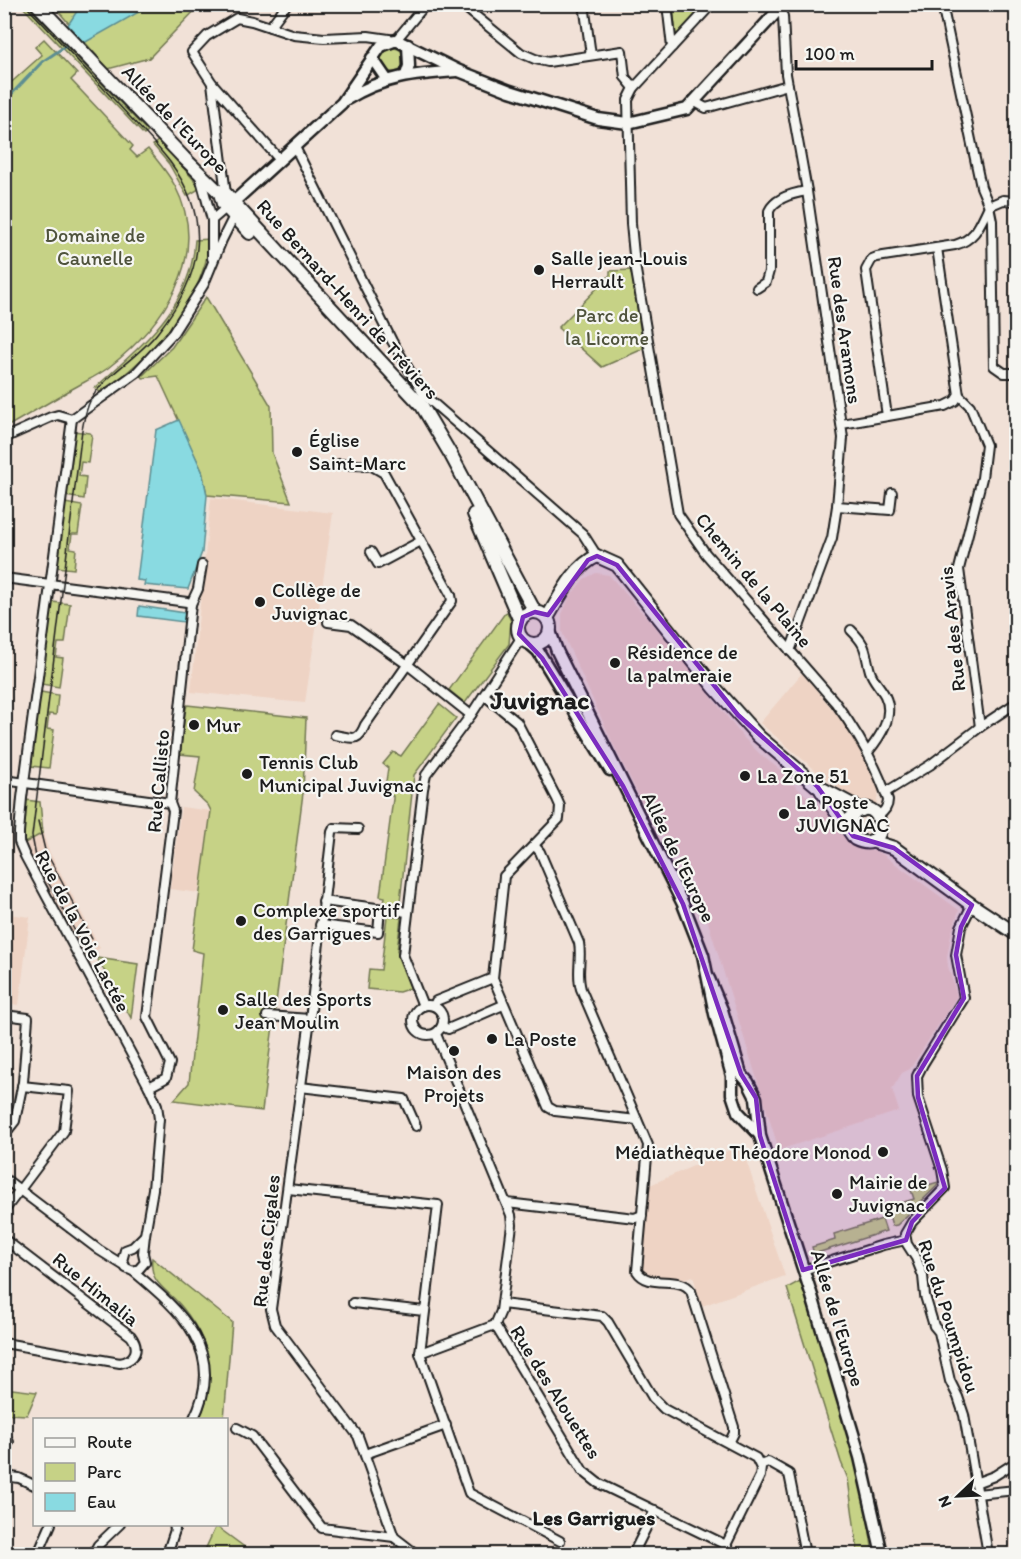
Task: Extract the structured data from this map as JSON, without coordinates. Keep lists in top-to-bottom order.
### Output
{
  "streets": {
    "main road": ["Allée de l'Europe", "Rue Bernard-Henri de Tréviers"],
    "street": [
      "Rue des Aramons",
      "Chemin de la Plaine",
      "Rue des Aravis",
      "Rue Callisto",
      "Rue de la Voie Lactée",
      "Rue des Cigales",
      "Rue Himalia",
      "Rue du Poumpidou",
      "Rue des Alouettes"
    ]
  },
  "crossings": [
    ["Allée de l'Europe", "Rue Bernard-Henri de Tréviers"],
    ["Rue des Aramons", "Chemin de la Plaine"],
    ["Rue Callisto", "Rue de la Voie Lactée"]
  ],
  "districts": ["Juvignac", "Les Garrigues"],
  "parks": ["Domaine de Caunelle", "Parc de la Licorne"],
  "places": [
    "Salle jean-Louis Herrault",
    "Église Saint-Marc",
    "Collège de Juvignac",
    "Résidence de la palmeraie",
    "Mur",
    "Tennis Club Municipal Juvignac",
    "La Zone 51",
    "La Poste JUVIGNAC",
    "Complexe sportif des Garrigues",
    "Salle des Sports Jean Moulin",
    "La Poste",
    "Maison des Projets",
    "Médiathèque Théodore Monod",
    "Mairie de Juvignac"
  ],
  "legend": ["Route", "Parc", "Eau"],
  "scale_bar": "100 m",
  "north": "bottom left"
}
